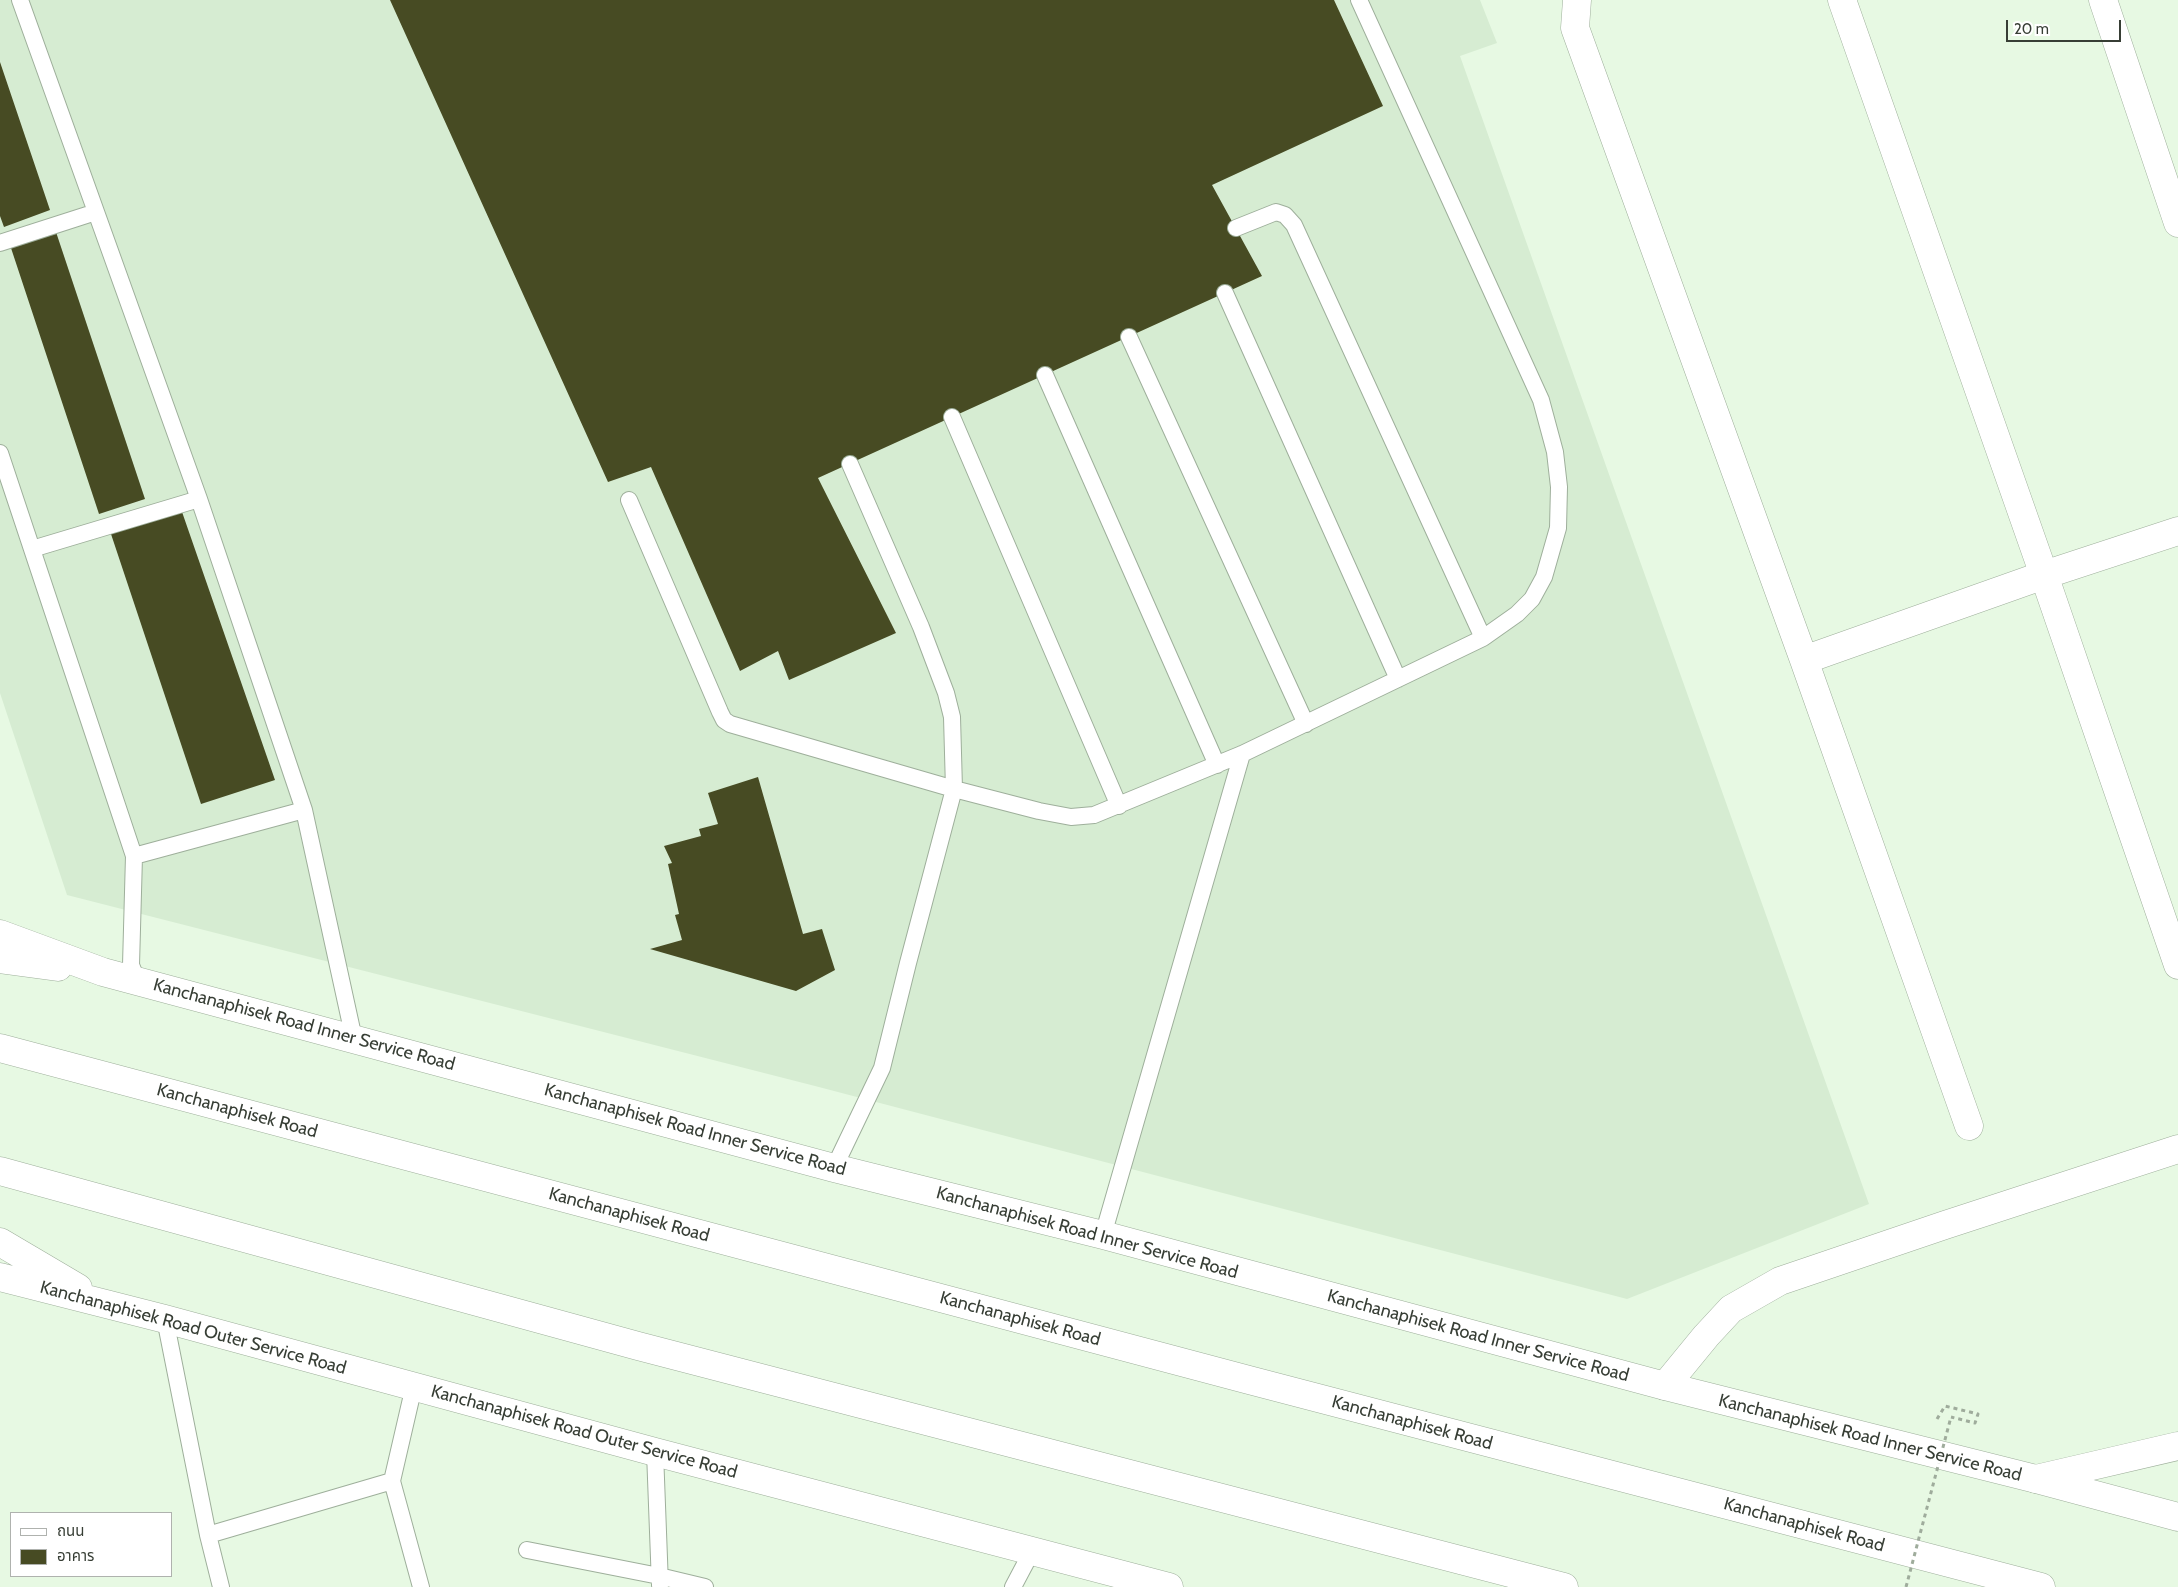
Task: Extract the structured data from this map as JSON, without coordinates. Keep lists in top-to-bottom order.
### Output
{
  "streets": {
    "main road": ["Kanchanaphisek Road Inner Service Road", "Kanchanaphisek Road", "Kanchanaphisek Road Outer Service Road"]
  },
  "legend": ["ถนน", "อาคาร"],
  "scale_bar": "20 m"
}
